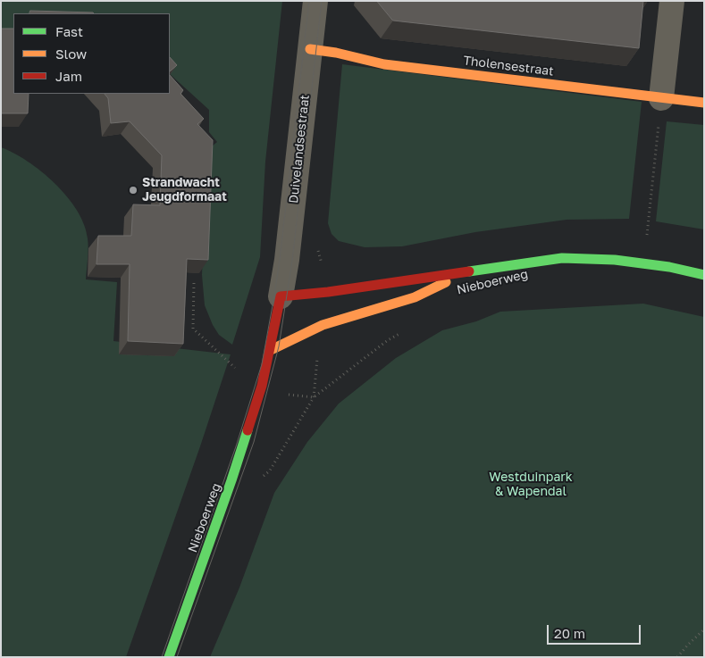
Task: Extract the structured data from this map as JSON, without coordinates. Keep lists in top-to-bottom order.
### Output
{
  "streets": {
    "street": ["Tholensestraat", "Duivelandsestraat", "Nieboerweg"]
  },
  "crossings": [
    ["Tholensestraat", "Duivelandsestraat"],
    ["Duivelandsestraat", "Nieboerweg"]
  ],
  "parks": ["Westduinpark & Wapendal"],
  "places": ["Strandwacht Jeugdformaat"],
  "legend": ["Fast", "Slow", "Jam"],
  "scale_bar": "20 m"
}
